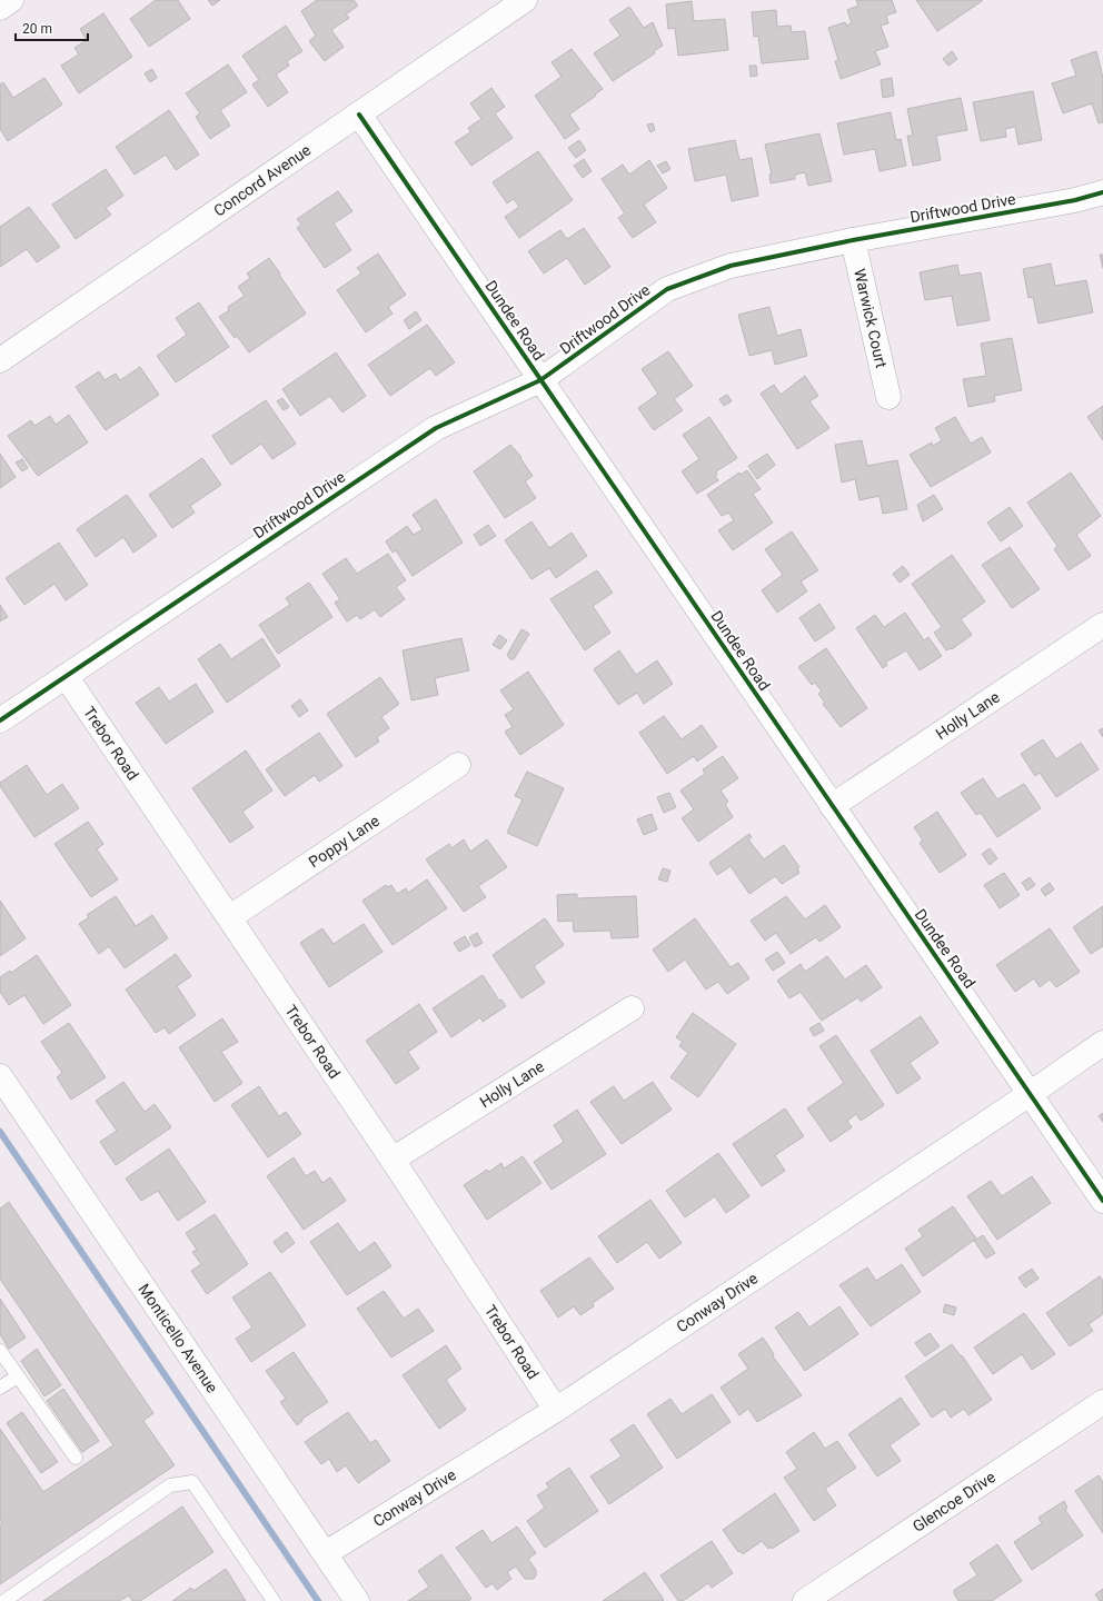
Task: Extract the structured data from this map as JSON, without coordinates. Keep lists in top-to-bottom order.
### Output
{
  "streets": {
    "street": [
      "Concord Avenue",
      "Driftwood Drive",
      "Warwick Court",
      "Dundee Road",
      "Holly Lane",
      "Trebor Road",
      "Poppy Lane",
      "Conway Drive",
      "Monticello Avenue",
      "Glencoe Drive"
    ]
  },
  "crossings": [
    ["Concord Avenue", "Dundee Road"],
    ["Driftwood Drive", "Warwick Court"],
    ["Driftwood Drive", "Dundee Road"],
    ["Driftwood Drive", "Trebor Road"],
    ["Dundee Road", "Holly Lane"],
    ["Dundee Road", "Conway Drive"],
    ["Holly Lane", "Trebor Road"],
    ["Trebor Road", "Poppy Lane"],
    ["Trebor Road", "Conway Drive"],
    ["Conway Drive", "Monticello Avenue"]
  ],
  "scale_bar": "20 m"
}
